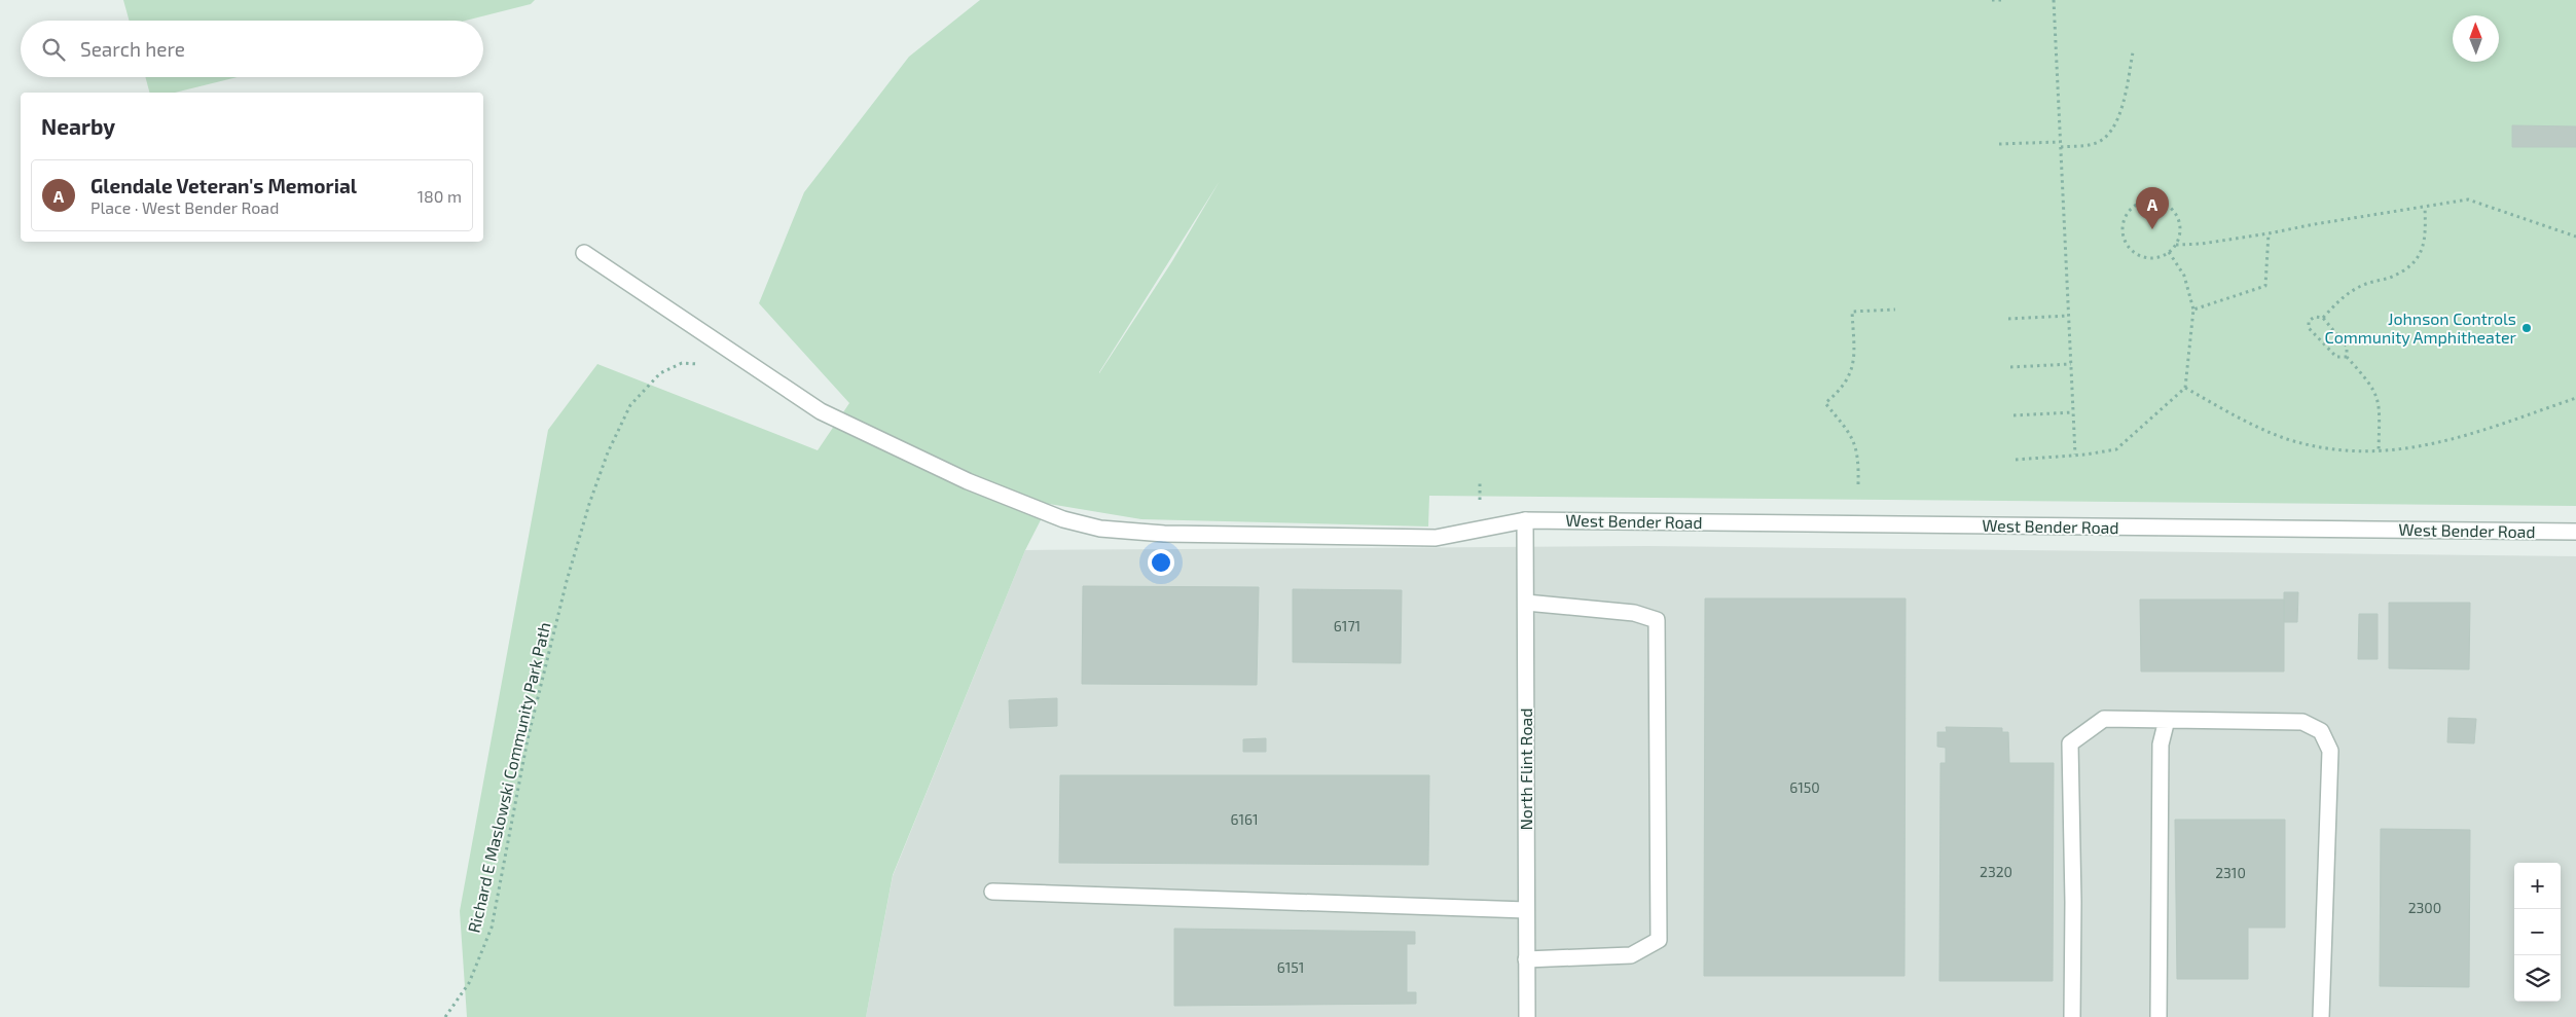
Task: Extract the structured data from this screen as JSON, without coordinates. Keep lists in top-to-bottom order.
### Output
{
  "streets": {
    "street": ["West Bender Road", "North Flint Road"],
    "path": ["Richard E Maslowski Community Park Path"]
  },
  "crossings": [
    ["West Bender Road", "North Flint Road"]
  ],
  "places": ["Johnson Controls Community Amphitheater"],
  "house_numbers": [
    "6171",
    "6150",
    "6161",
    "2320",
    "2310",
    "2300",
    "6151"
  ],
  "north": "top",
  "page": {
    "search": "Search here",
    "heading": "Nearby",
    "list": [
      {
        "mark": "A",
        "name": "Glendale Veteran's Memorial",
        "note": "Place · West Bender Road",
        "value": "180 m"
      }
    ],
    "pins": "A",
    "map_buttons": ["+", "−"]
  }
}
